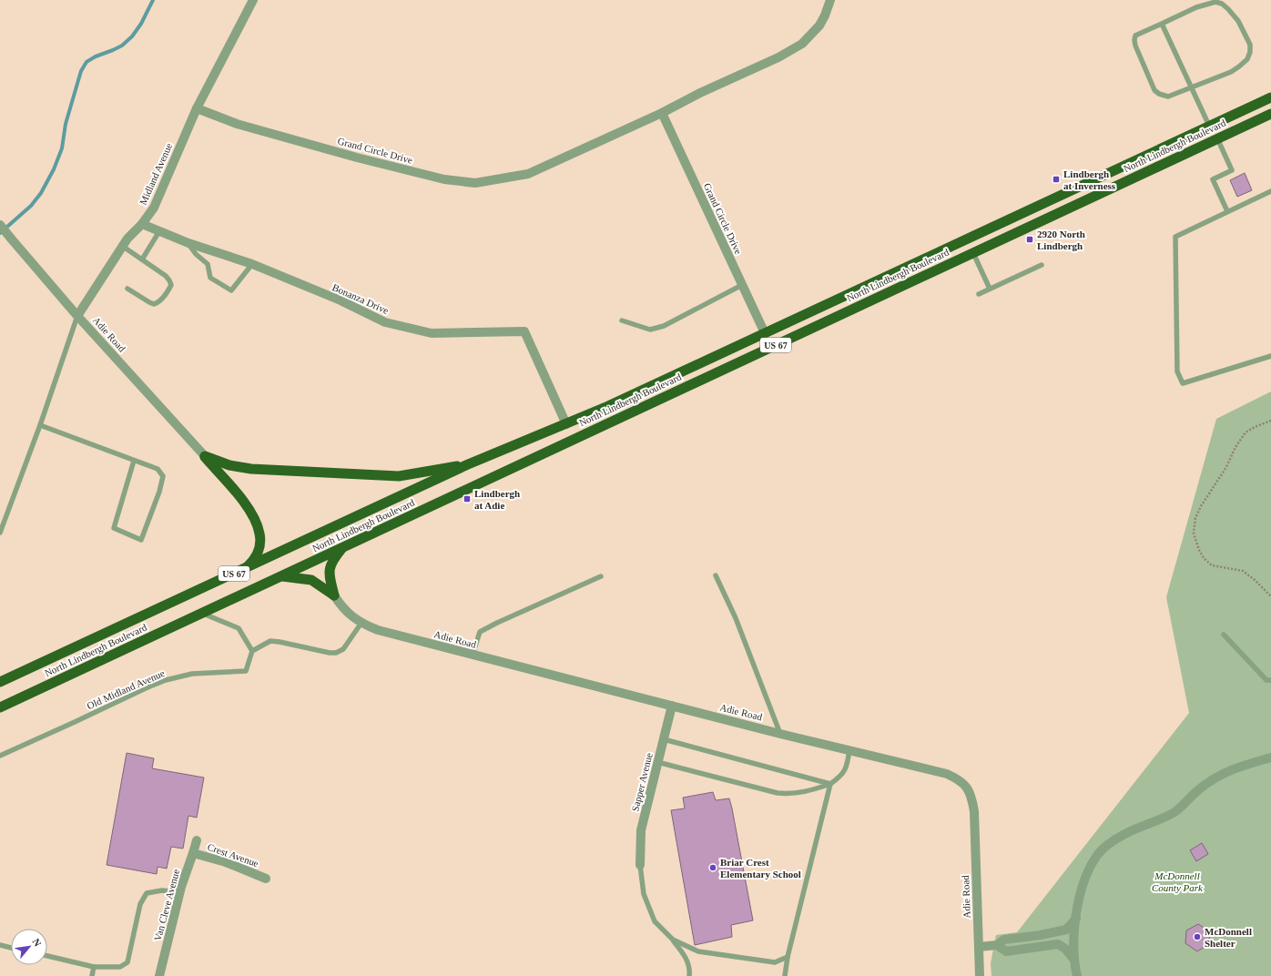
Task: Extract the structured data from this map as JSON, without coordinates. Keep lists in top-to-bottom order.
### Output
{
  "streets": {
    "highway": ["North Lindbergh Boulevard", "US 67"],
    "street": [
      "Grand Circle Drive",
      "Midland Avenue",
      "Bonanza Drive",
      "Adie Road",
      "Sapper Avenue",
      "Crest Avenue",
      "Van Cleve Avenue"
    ],
    "lane": ["Old Midland Avenue"]
  },
  "crossings": [
    ["North Lindbergh Boulevard", "Grand Circle Drive"],
    ["North Lindbergh Boulevard", "Bonanza Drive"],
    ["Grand Circle Drive", "Midland Avenue"],
    ["Midland Avenue", "Bonanza Drive"],
    ["Midland Avenue", "Adie Road"],
    ["Adie Road", "Sapper Avenue"],
    ["Crest Avenue", "Van Cleve Avenue"]
  ],
  "parks": ["McDonnell County Park"],
  "places": {
    "transit": ["Lindbergh at Inverness", "2920 North Lindbergh", "Lindbergh at Adie"],
    "other": ["Briar Crest Elementary School", "McDonnell Shelter"]
  },
  "north": "top right"
}
